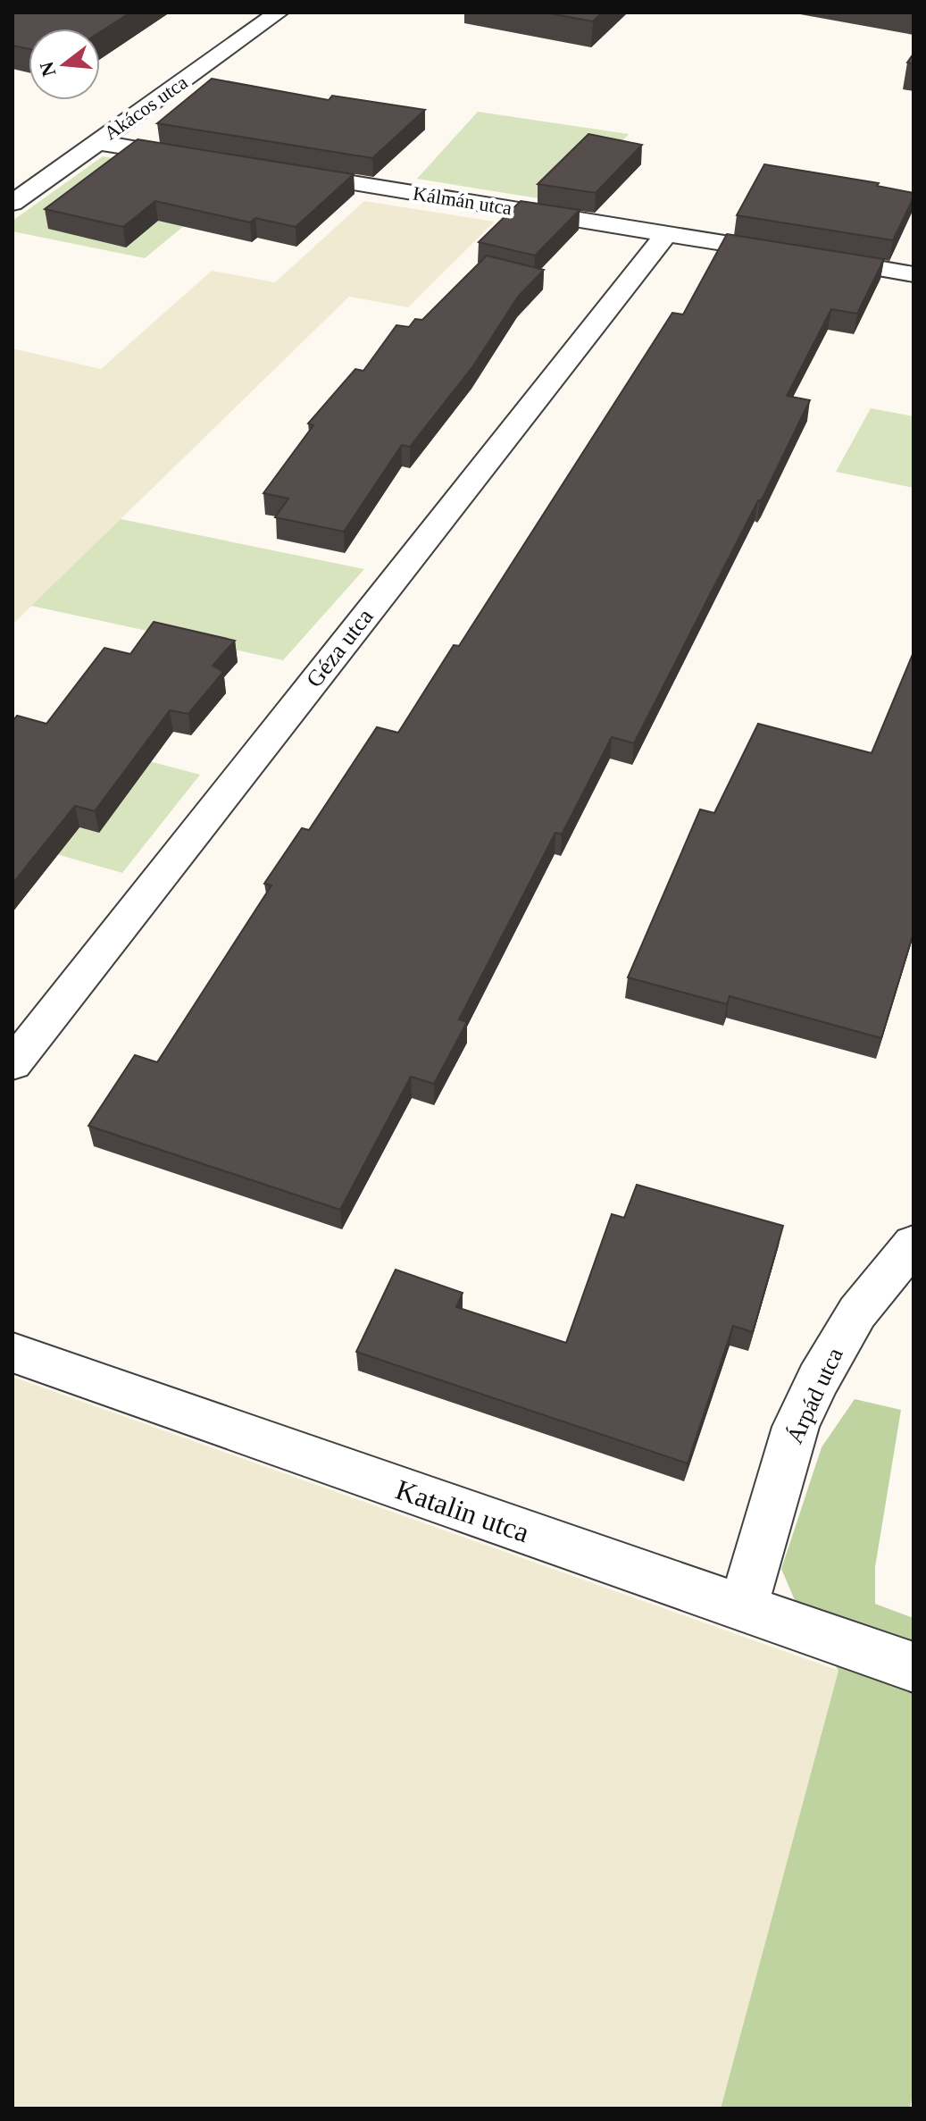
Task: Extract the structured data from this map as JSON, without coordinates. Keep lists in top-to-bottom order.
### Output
{
  "streets": {
    "street": [
      "Akácos utca",
      "Kálmán utca",
      "Géza utca",
      "Árpád utca",
      "Katalin utca"
    ]
  },
  "crossings": [
    ["Kálmán utca", "Géza utca"],
    ["Árpád utca", "Katalin utca"]
  ],
  "north": "left"
}
